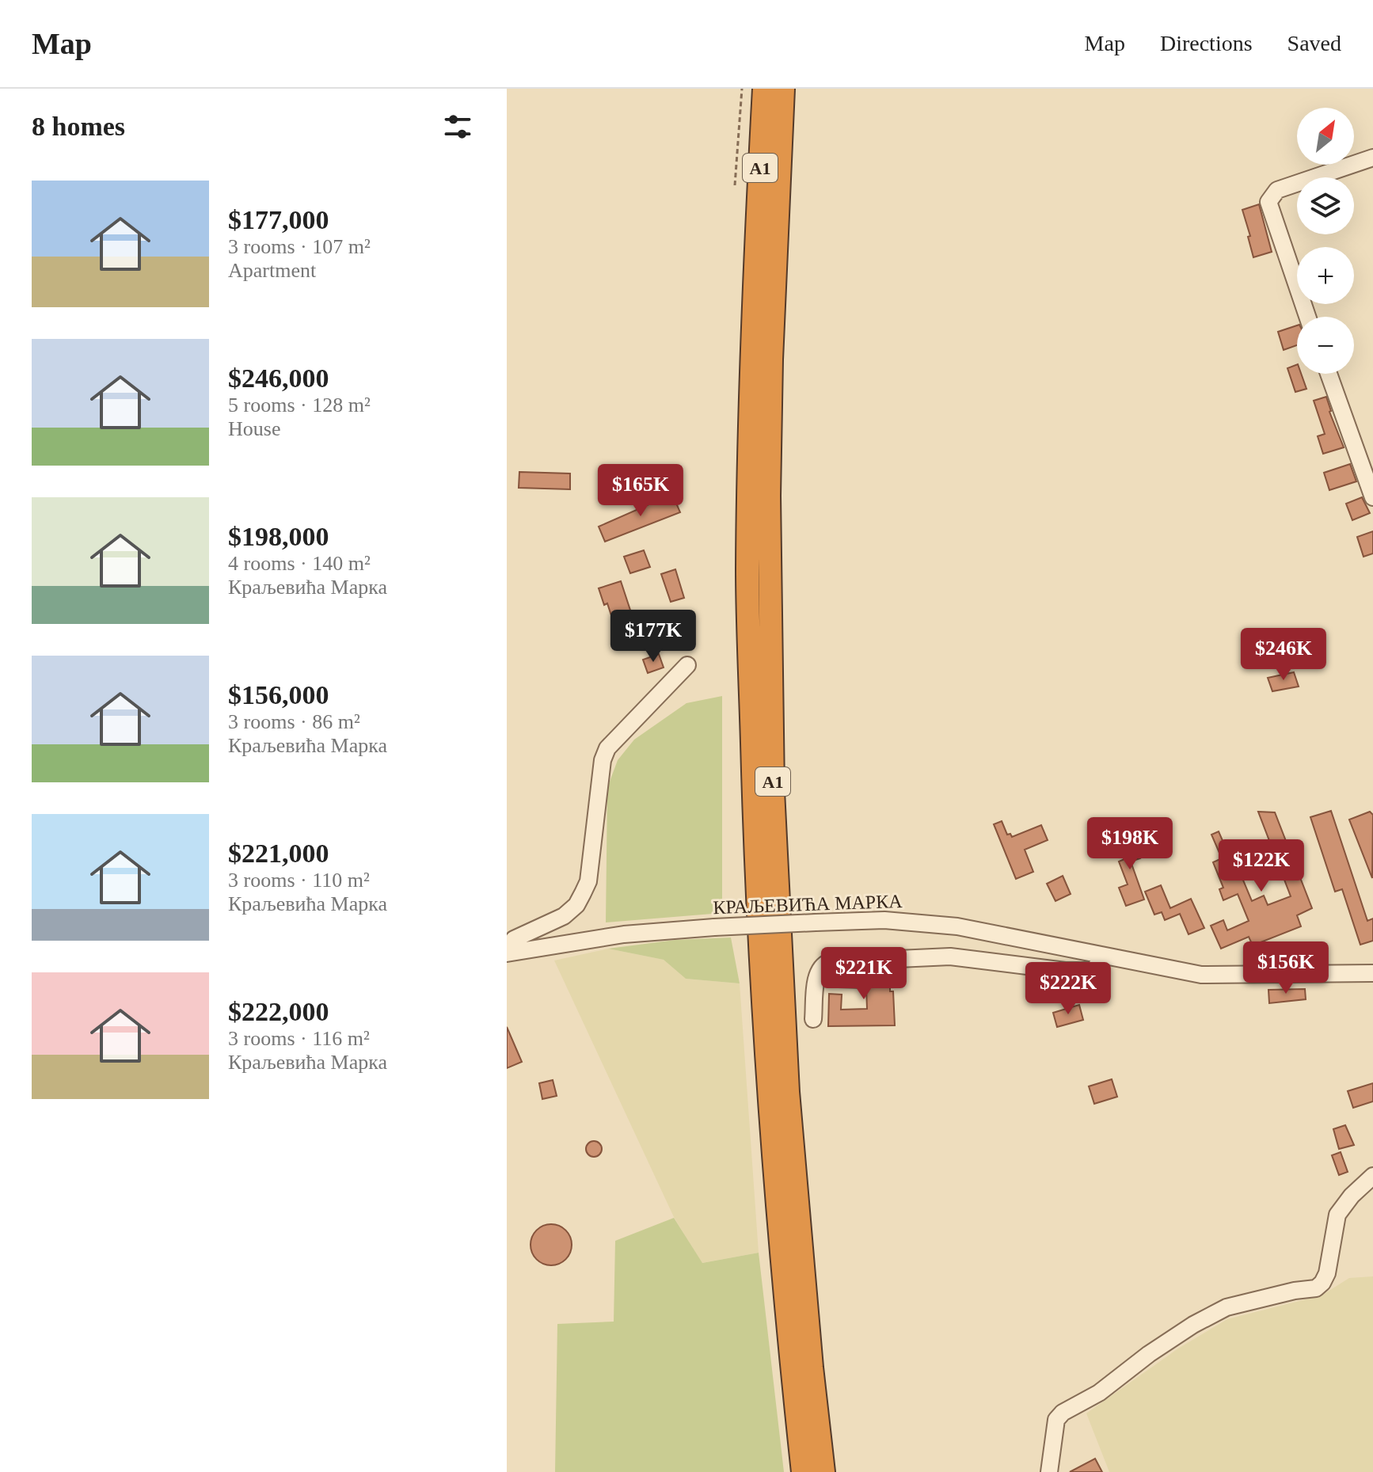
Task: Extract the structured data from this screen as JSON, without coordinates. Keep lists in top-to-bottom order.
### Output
{
  "streets": {
    "highway": ["A1"],
    "street": ["КРАЉЕВИЋА МАРКА"]
  },
  "north": "top right",
  "page": {
    "header": "Map",
    "nav": ["Map", "Directions", "Saved"],
    "heading": "8 homes",
    "map_buttons": ["+", "−"],
    "list": [
      {
        "name": "$177,000",
        "note": "3 rooms · 107 m² · Apartment"
      },
      {
        "name": "$246,000",
        "note": "5 rooms · 128 m² · House"
      },
      {
        "name": "$198,000",
        "note": "4 rooms · 140 m² · Краљевића Марка"
      },
      {
        "name": "$156,000",
        "note": "3 rooms · 86 m² · Краљевића Марка"
      },
      {
        "name": "$221,000",
        "note": "3 rooms · 110 m² · Краљевића Марка"
      },
      {
        "name": "$222,000",
        "note": "3 rooms · 116 m² · Краљевића Марка"
      }
    ],
    "price": [
      "$165K",
      "$177K",
      "$246K",
      "$198K",
      "$122K",
      "$156K",
      "$221K",
      "$222K"
    ]
  }
}
